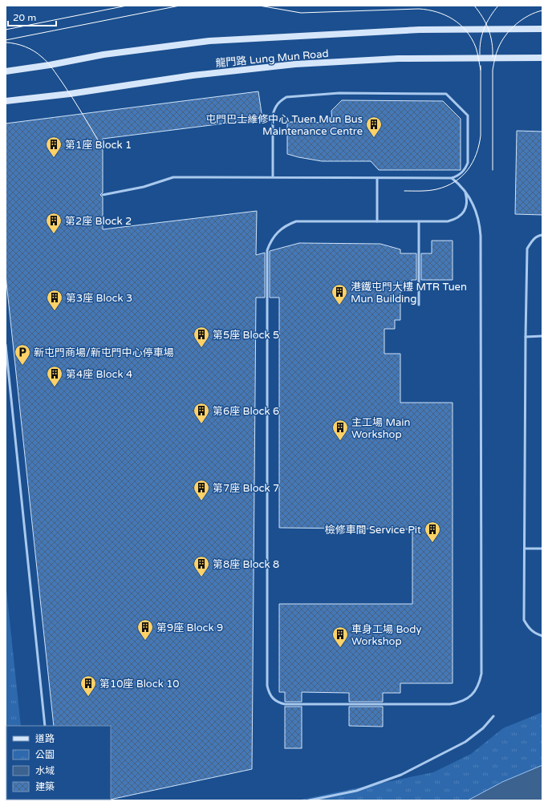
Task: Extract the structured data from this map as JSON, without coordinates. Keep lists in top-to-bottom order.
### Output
{
  "streets": {
    "main road": ["龍門路 Lung Mun Road"]
  },
  "places": {
    "building": [
      "屯門巴士維修中心 Tuen Mun Bus Maintenance Centre",
      "第1座 Block 1",
      "第2座 Block 2",
      "港鐵屯門大樓 MTR Tuen Mun Building",
      "第3座 Block 3",
      "第5座 Block 5",
      "第4座 Block 4",
      "第6座 Block 6",
      "主工場 Main Workshop",
      "第7座 Block 7",
      "檢修車間 Service Pit",
      "第8座 Block 8",
      "第9座 Block 9",
      "車身工場 Body Workshop",
      "第10座 Block 10"
    ],
    "parking": ["新屯門商場/新屯門中心停車場"]
  },
  "legend": [
    "道路",
    "公園",
    "水域",
    "建築"
  ],
  "scale_bar": "20 m"
}
